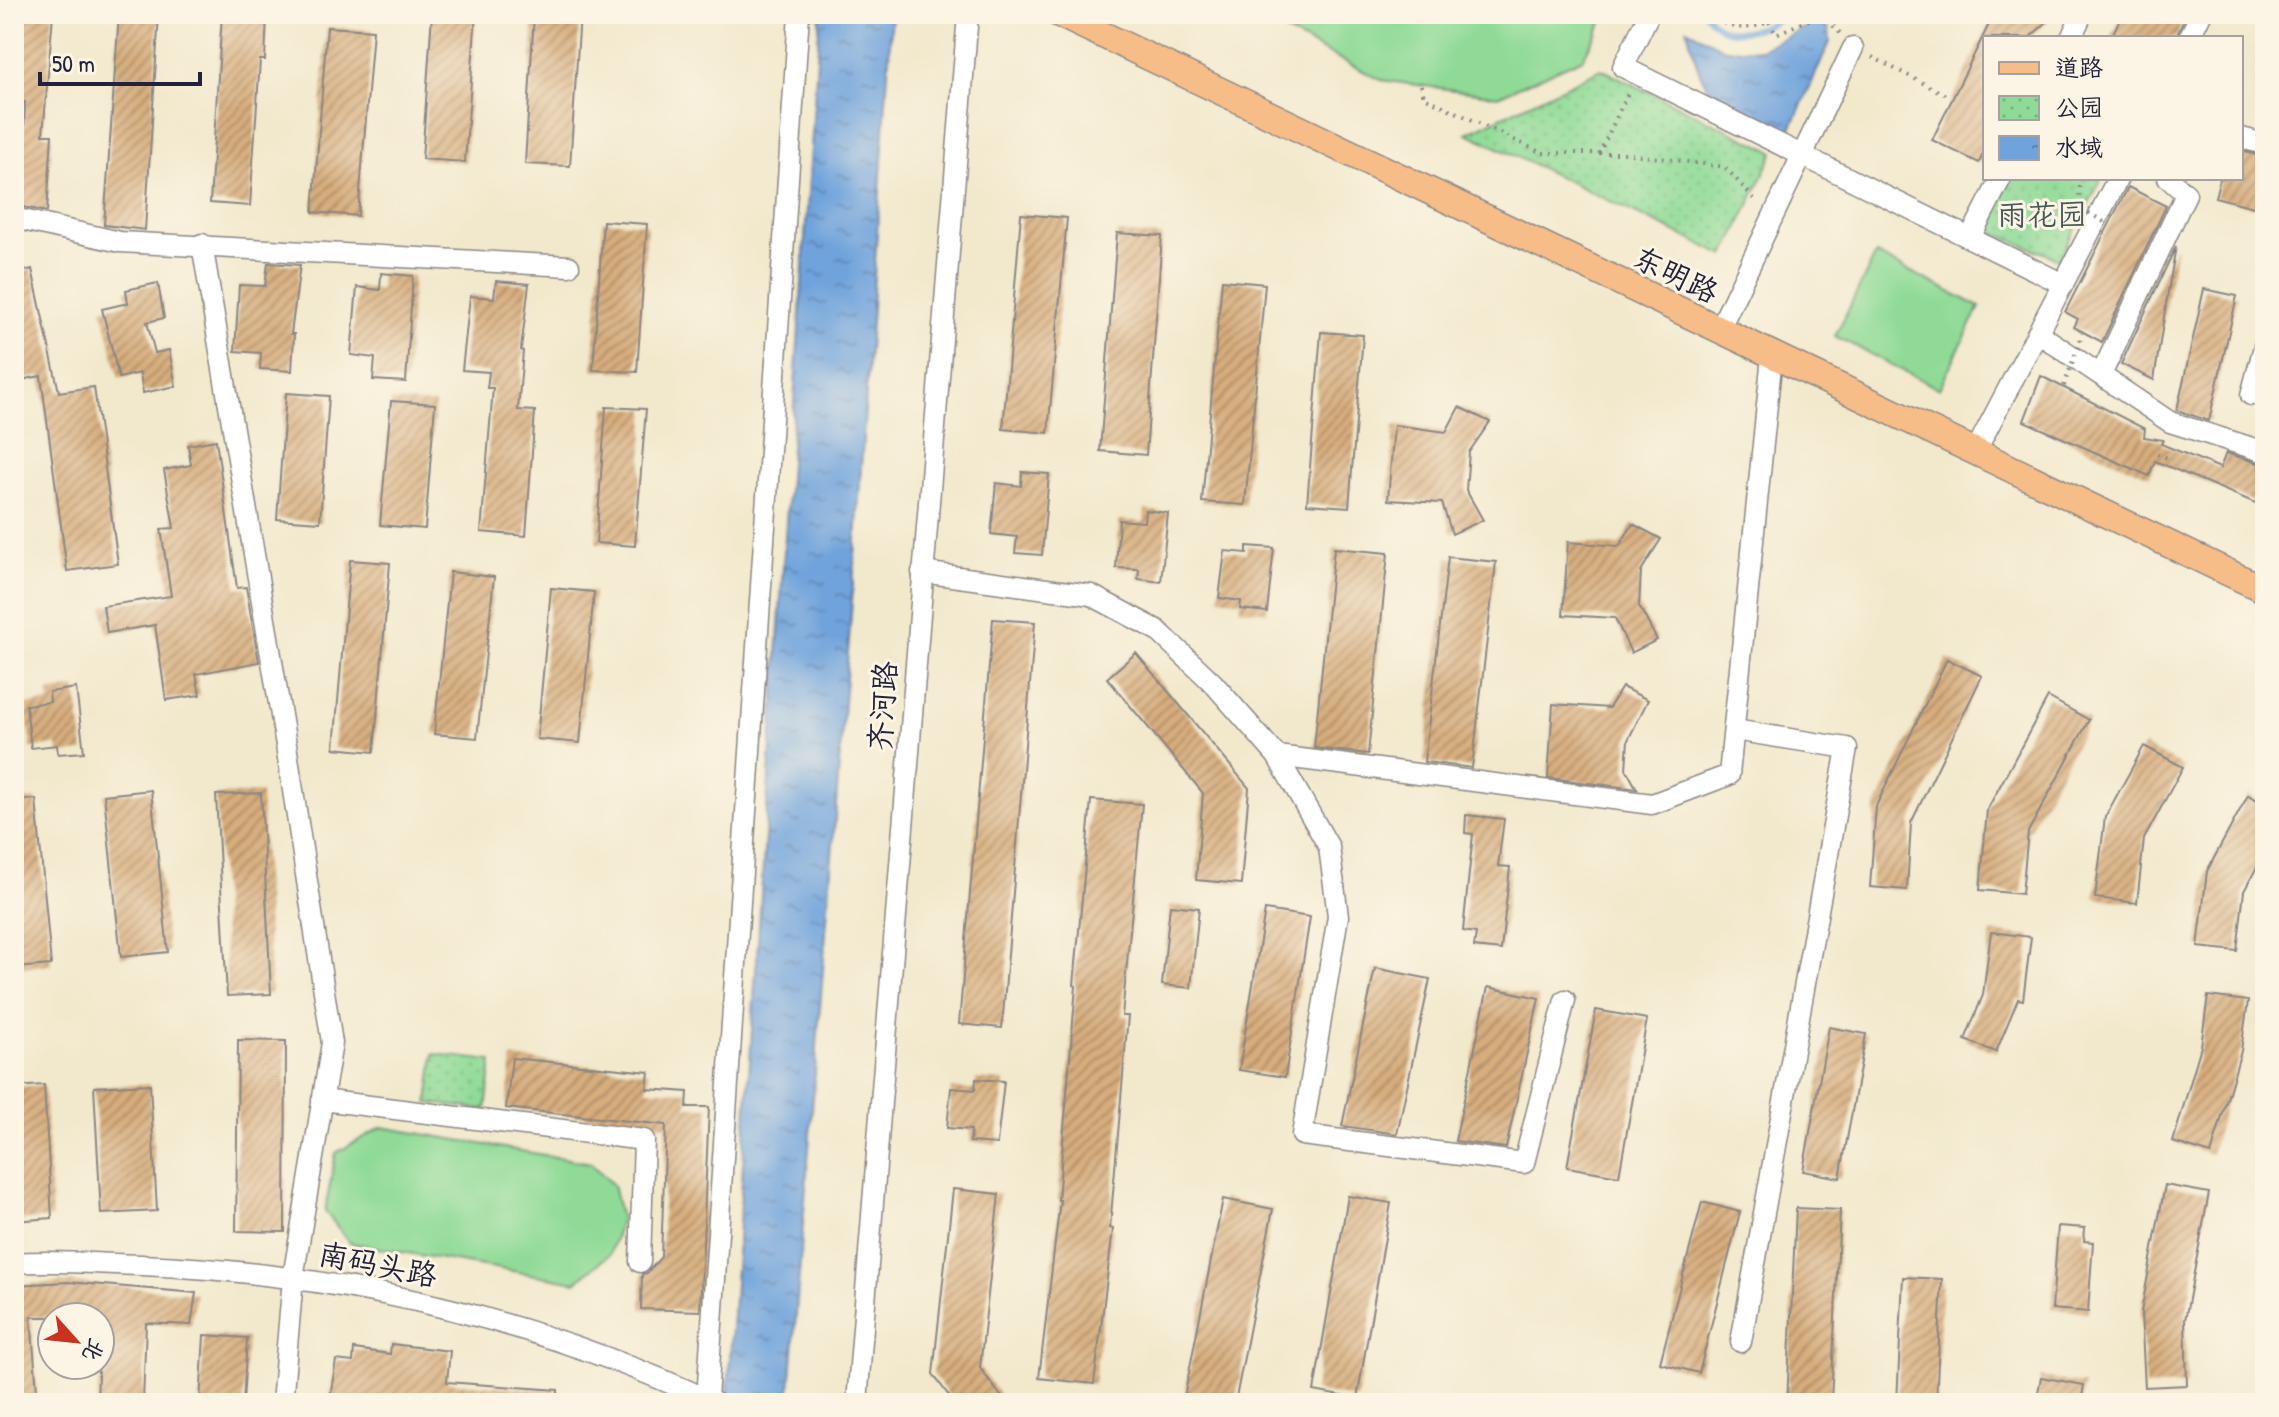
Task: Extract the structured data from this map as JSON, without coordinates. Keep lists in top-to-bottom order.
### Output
{
  "streets": {
    "main road": ["东明路"],
    "street": ["齐河路", "南码头路"]
  },
  "parks": ["雨花园"],
  "legend": ["道路", "公园", "水域"],
  "scale_bar": "50 m",
  "north": "bottom right"
}
